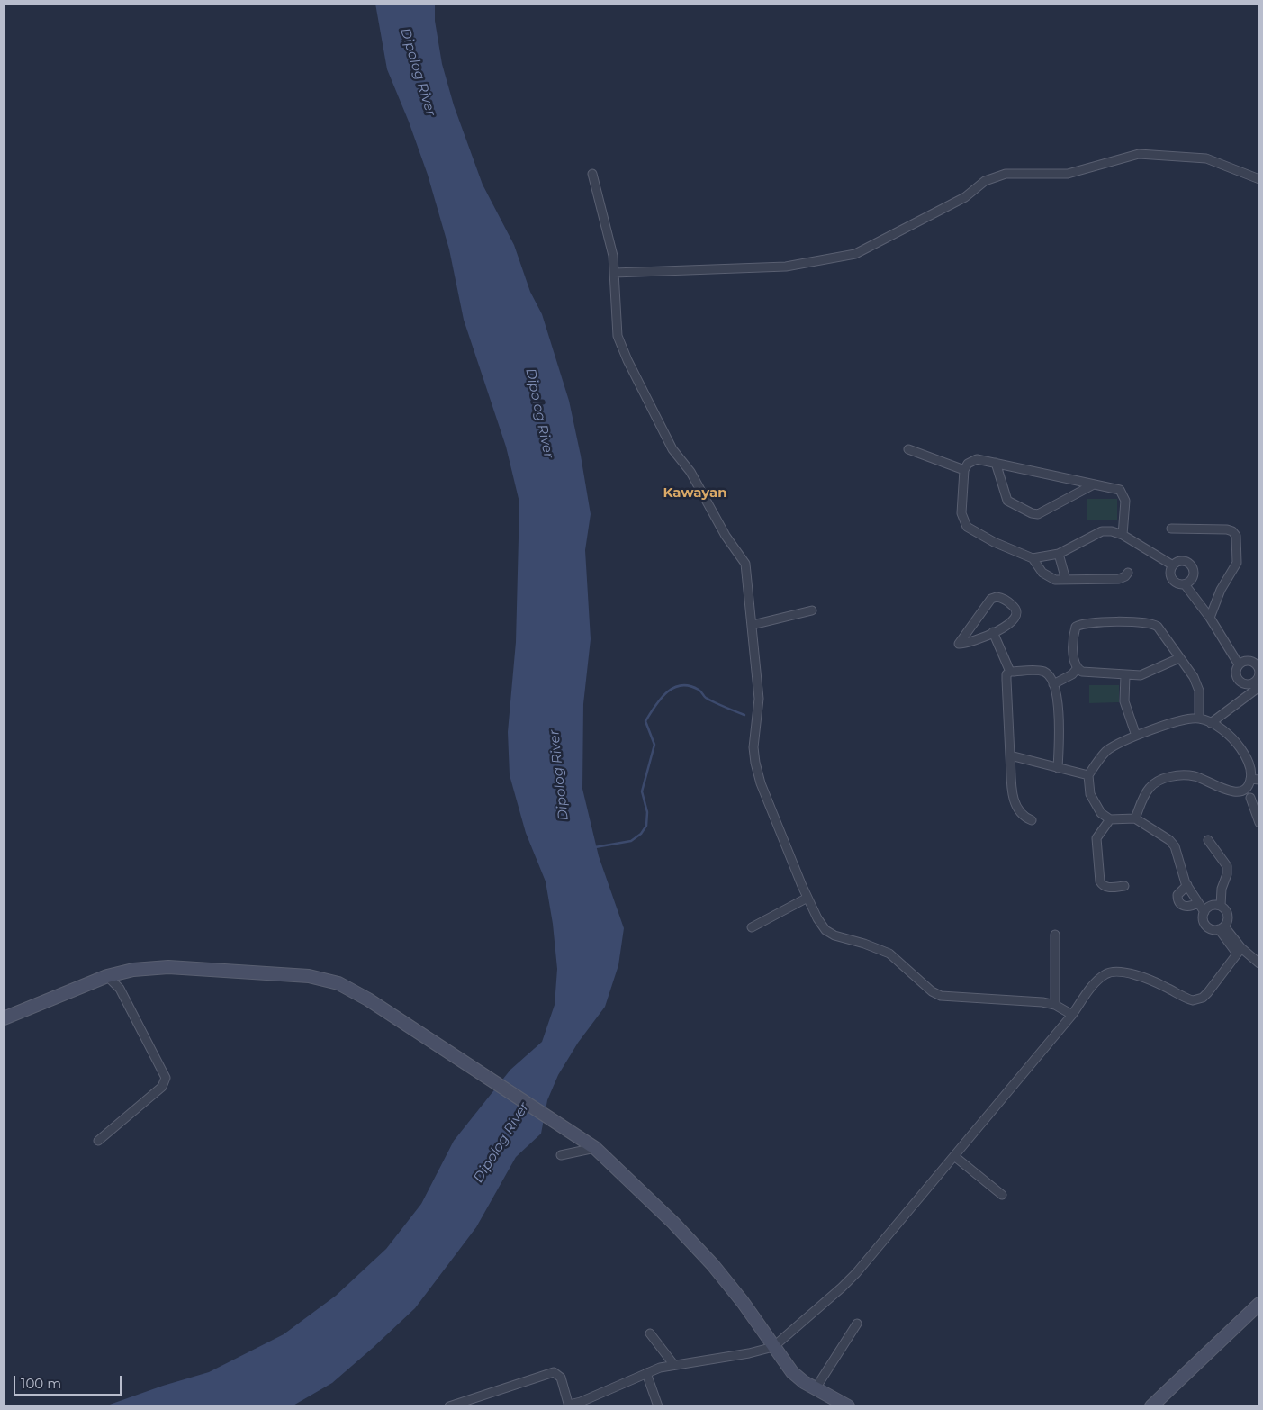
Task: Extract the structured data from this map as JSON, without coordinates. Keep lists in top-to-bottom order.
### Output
{
  "districts": ["Kawayan"],
  "water": ["Dipolog River"],
  "scale_bar": "100 m"
}
